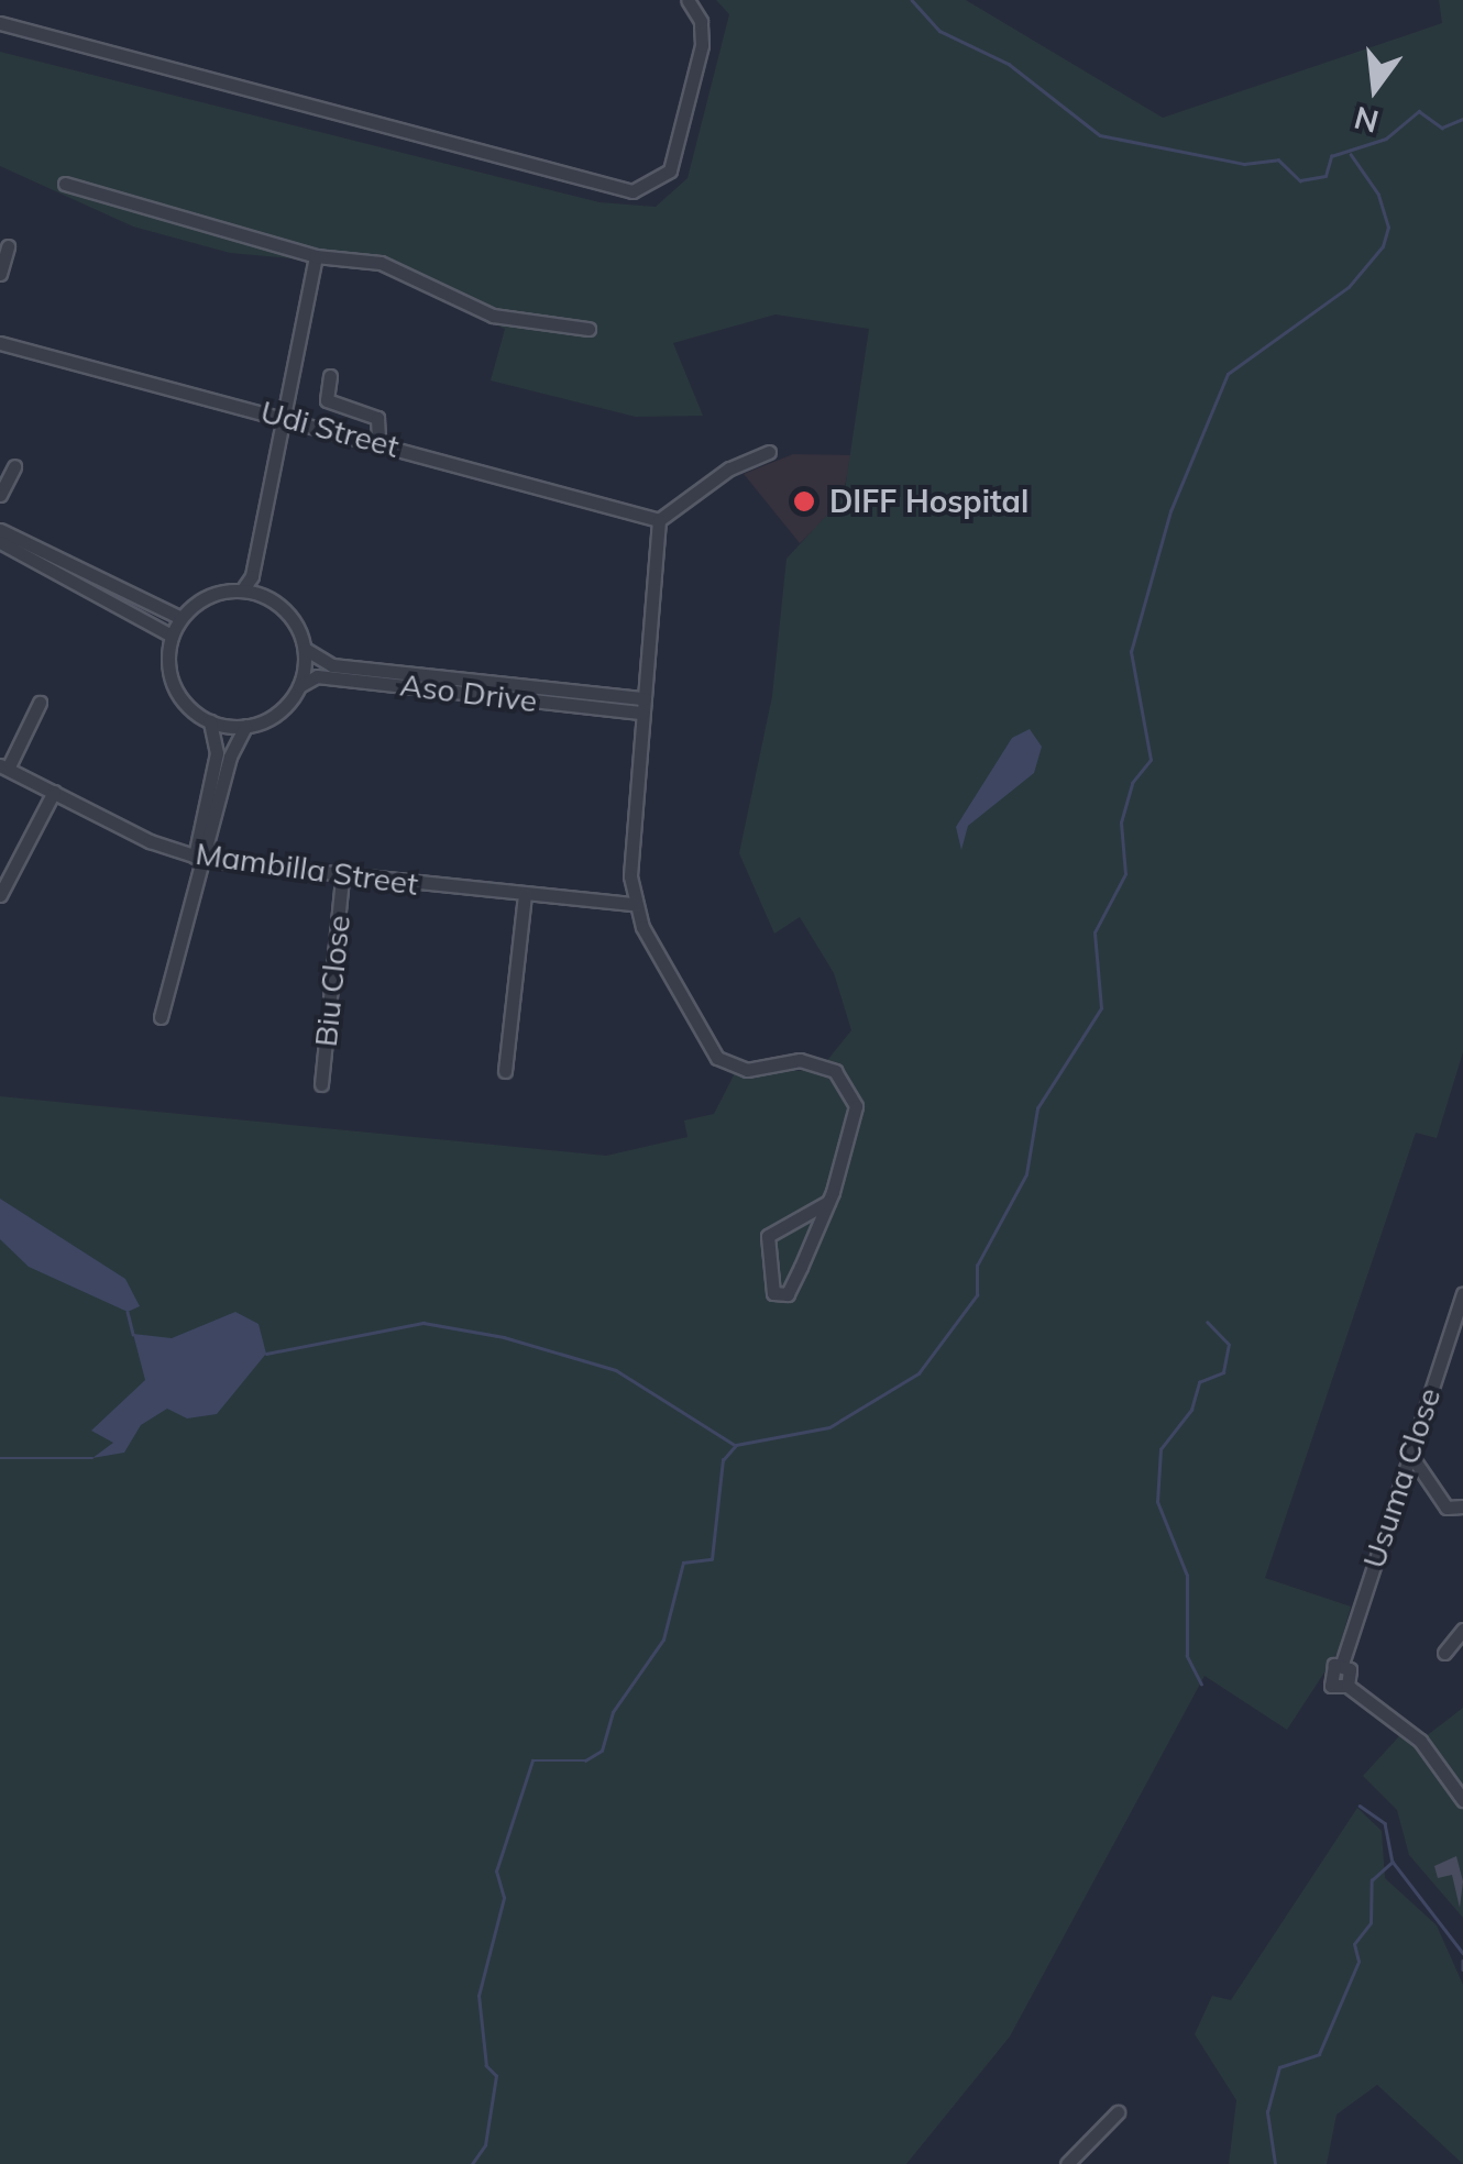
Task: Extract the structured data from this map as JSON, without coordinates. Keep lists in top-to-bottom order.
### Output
{
  "streets": {
    "street": [
      "Udi Street",
      "Aso Drive",
      "Mambilla Street",
      "Biu Close",
      "Usuma Close"
    ]
  },
  "crossings": [
    ["Mambilla Street", "Biu Close"]
  ],
  "places": ["DIFF Hospital"],
  "north": "bottom"
}
